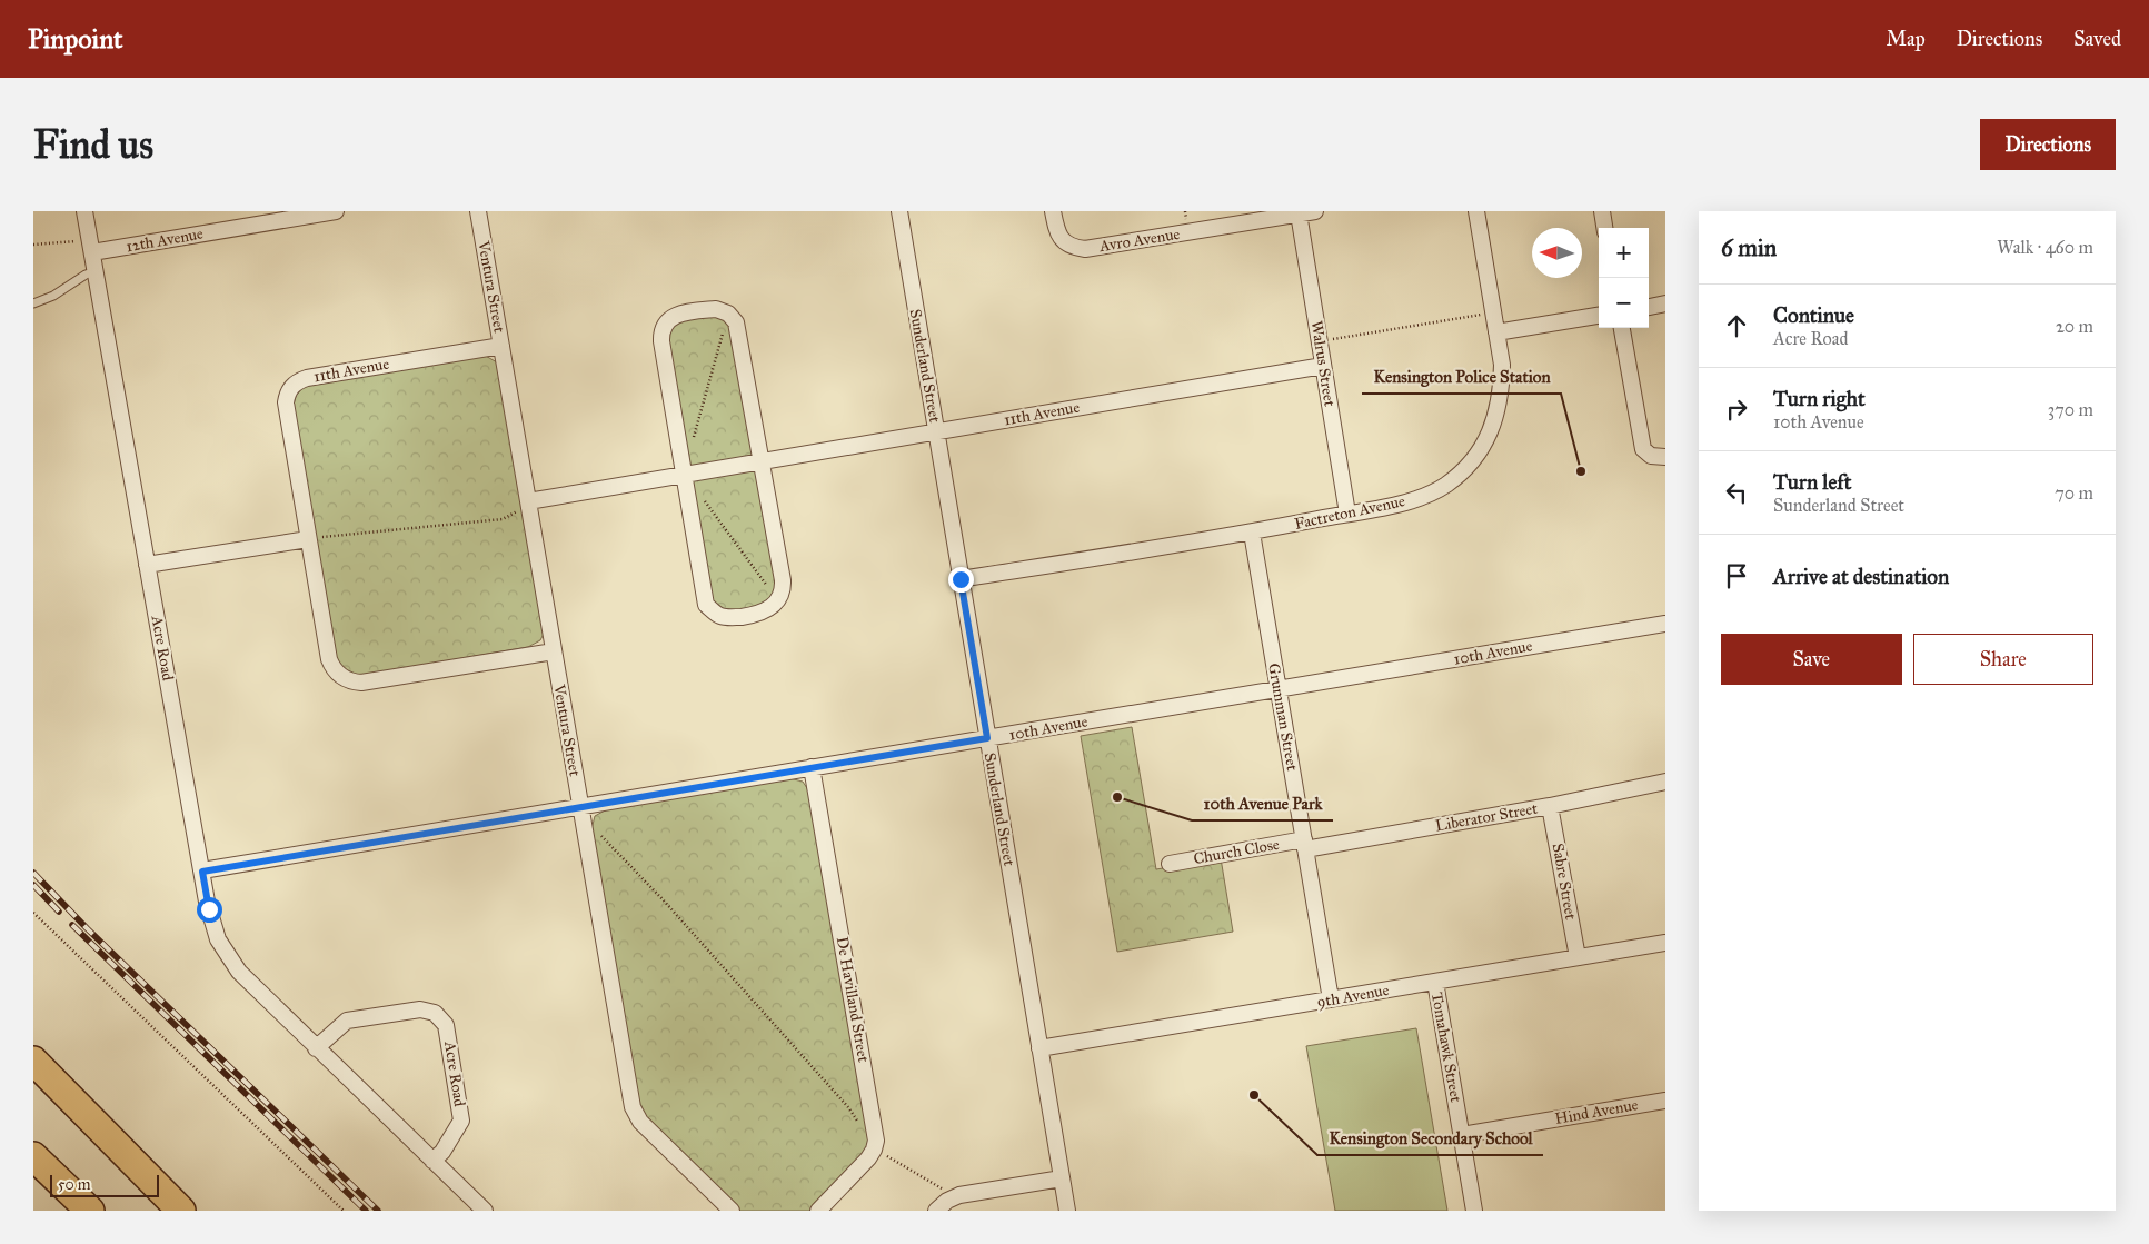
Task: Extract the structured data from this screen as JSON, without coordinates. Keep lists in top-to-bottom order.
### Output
{
  "streets": {
    "street": [
      "12th Avenue",
      "Avro Avenue",
      "Ventura Street",
      "Walrus Street",
      "Sunderland Street",
      "11th Avenue",
      "Factreton Avenue",
      "Acre Road",
      "10th Avenue",
      "Grumman Street",
      "Liberator Street",
      "Church Close",
      "Sabre Street",
      "9th Avenue",
      "De Havilland Street",
      "Tomahawk Street",
      "Hind Avenue"
    ]
  },
  "crossings": [
    ["12th Avenue", "Acre Road"],
    ["Avro Avenue", "Walrus Street"],
    ["Ventura Street", "11th Avenue"],
    ["Ventura Street", "10th Avenue"],
    ["Walrus Street", "11th Avenue"],
    ["Walrus Street", "Factreton Avenue"],
    ["Sunderland Street", "11th Avenue"],
    ["Sunderland Street", "Factreton Avenue"],
    ["Sunderland Street", "10th Avenue"],
    ["Sunderland Street", "9th Avenue"],
    ["Factreton Avenue", "Grumman Street"],
    ["Acre Road", "10th Avenue"],
    ["10th Avenue", "Grumman Street"],
    ["10th Avenue", "De Havilland Street"],
    ["Grumman Street", "Liberator Street"],
    ["Grumman Street", "Church Close"],
    ["Grumman Street", "9th Avenue"],
    ["Liberator Street", "Church Close"],
    ["Liberator Street", "Sabre Street"],
    ["Sabre Street", "9th Avenue"],
    ["9th Avenue", "Tomahawk Street"],
    ["Tomahawk Street", "Hind Avenue"]
  ],
  "places": ["Kensington Police Station", "10th Avenue Park", "Kensington Secondary School"],
  "scale_bar": "50 m",
  "north": "left",
  "page": {
    "header": "Pinpoint",
    "nav": ["Map", "Directions", "Saved"],
    "buttons": [
      "Directions",
      ["Save", "Share"]
    ],
    "title": "Find us",
    "heading": ["6 min", "Walk · 460 m"],
    "map_buttons": ["+", "−"],
    "list": [
      ["Continue", "Acre Road", "20 m"],
      ["Turn right", "10th Avenue", "370 m"],
      ["Turn left", "Sunderland Street", "70 m"],
      "Arrive at destination"
    ],
    "scale": "50 m"
  }
}
